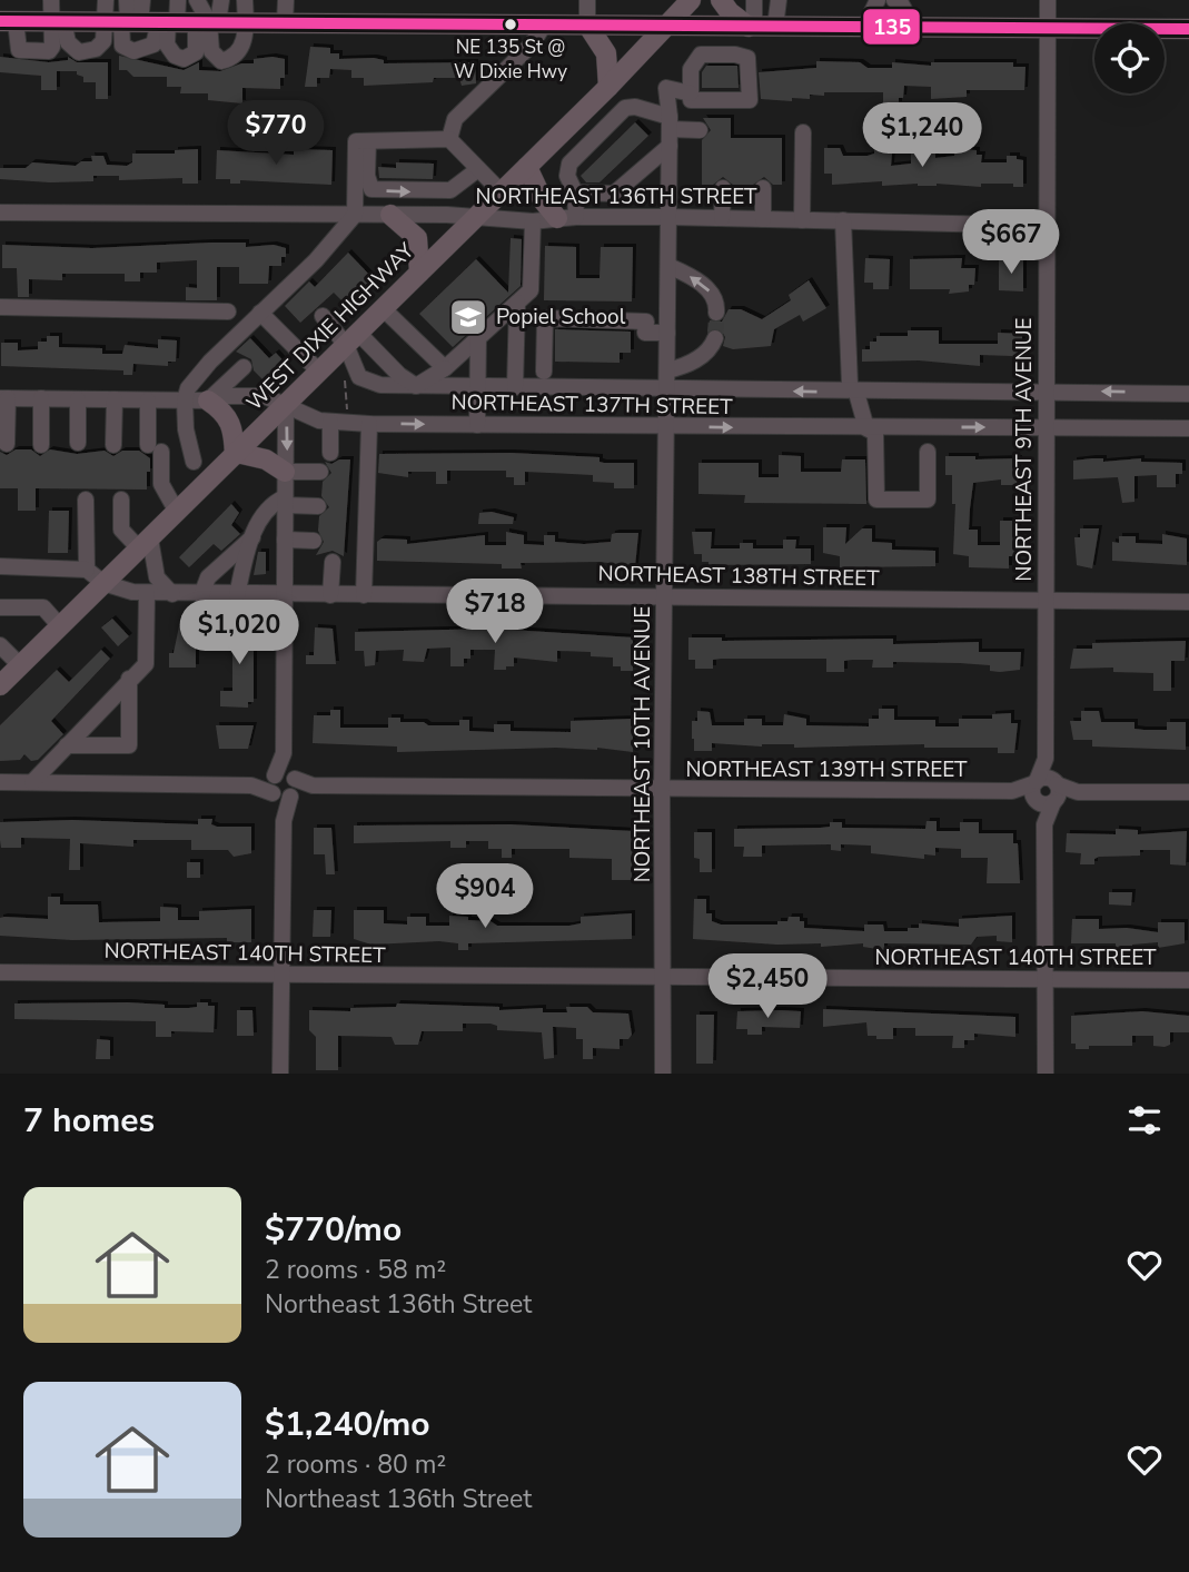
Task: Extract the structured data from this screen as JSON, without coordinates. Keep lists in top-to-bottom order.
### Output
{
  "streets": {
    "main road": ["WEST DIXIE HIGHWAY"],
    "street": [
      "NORTHEAST 136TH STREET",
      "NORTHEAST 137TH STREET",
      "NORTHEAST 9TH AVENUE",
      "NORTHEAST 138TH STREET",
      "NORTHEAST 10TH AVENUE",
      "NORTHEAST 139TH STREET",
      "NORTHEAST 140TH STREET"
    ]
  },
  "crossings": [
    ["NORTHEAST 136TH STREET", "WEST DIXIE HIGHWAY"],
    ["NORTHEAST 136TH STREET", "NORTHEAST 9TH AVENUE"],
    ["NORTHEAST 136TH STREET", "NORTHEAST 10TH AVENUE"],
    ["WEST DIXIE HIGHWAY", "NORTHEAST 137TH STREET"],
    ["WEST DIXIE HIGHWAY", "NORTHEAST 138TH STREET"],
    ["NORTHEAST 137TH STREET", "NORTHEAST 9TH AVENUE"],
    ["NORTHEAST 137TH STREET", "NORTHEAST 10TH AVENUE"],
    ["NORTHEAST 9TH AVENUE", "NORTHEAST 138TH STREET"],
    ["NORTHEAST 9TH AVENUE", "NORTHEAST 139TH STREET"],
    ["NORTHEAST 138TH STREET", "NORTHEAST 10TH AVENUE"],
    ["NORTHEAST 10TH AVENUE", "NORTHEAST 139TH STREET"],
    ["NORTHEAST 10TH AVENUE", "NORTHEAST 140TH STREET"]
  ],
  "places": {
    "other": ["NE 135 St @ W Dixie Hwy"],
    "school or university": ["Popiel School"]
  },
  "lines": ["transit line 135"],
  "page": {
    "price": [
      "$770",
      "$1,240",
      "$667",
      "$718",
      "$1,020",
      "$904",
      "$2,450"
    ],
    "heading": "7 homes",
    "list": [
      {
        "name": "$770/mo",
        "note": "2 rooms · 58 m² · Northeast 136th Street"
      },
      {
        "name": "$1,240/mo",
        "note": "2 rooms · 80 m² · Northeast 136th Street"
      }
    ]
  }
}
